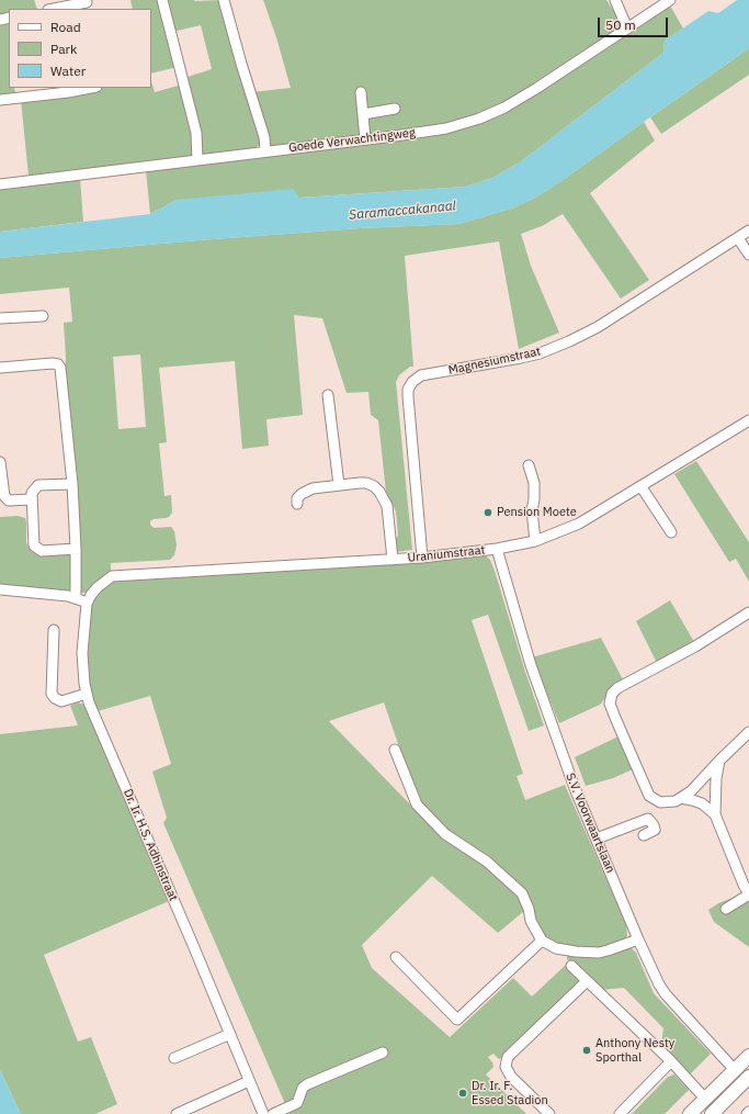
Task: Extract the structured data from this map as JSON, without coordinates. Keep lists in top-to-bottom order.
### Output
{
  "streets": {
    "street": [
      "Goede Verwachtingweg",
      "Magnesiumstraat",
      "Uraniumstraat",
      "S.V. Voorwaartslaan",
      "Dr. Ir. H.S. Adhinstraat"
    ]
  },
  "crossings": [
    ["Magnesiumstraat", "Uraniumstraat"],
    ["Uraniumstraat", "S.V. Voorwaartslaan"],
    ["Uraniumstraat", "Dr. Ir. H.S. Adhinstraat"]
  ],
  "water": ["Saramaccakanaal"],
  "places": ["Pension Moete", "Anthony Nesty Sporthal", "Dr. Ir. F. Essed Stadion"],
  "legend": ["Road", "Park", "Water"],
  "scale_bar": "50 m"
}
